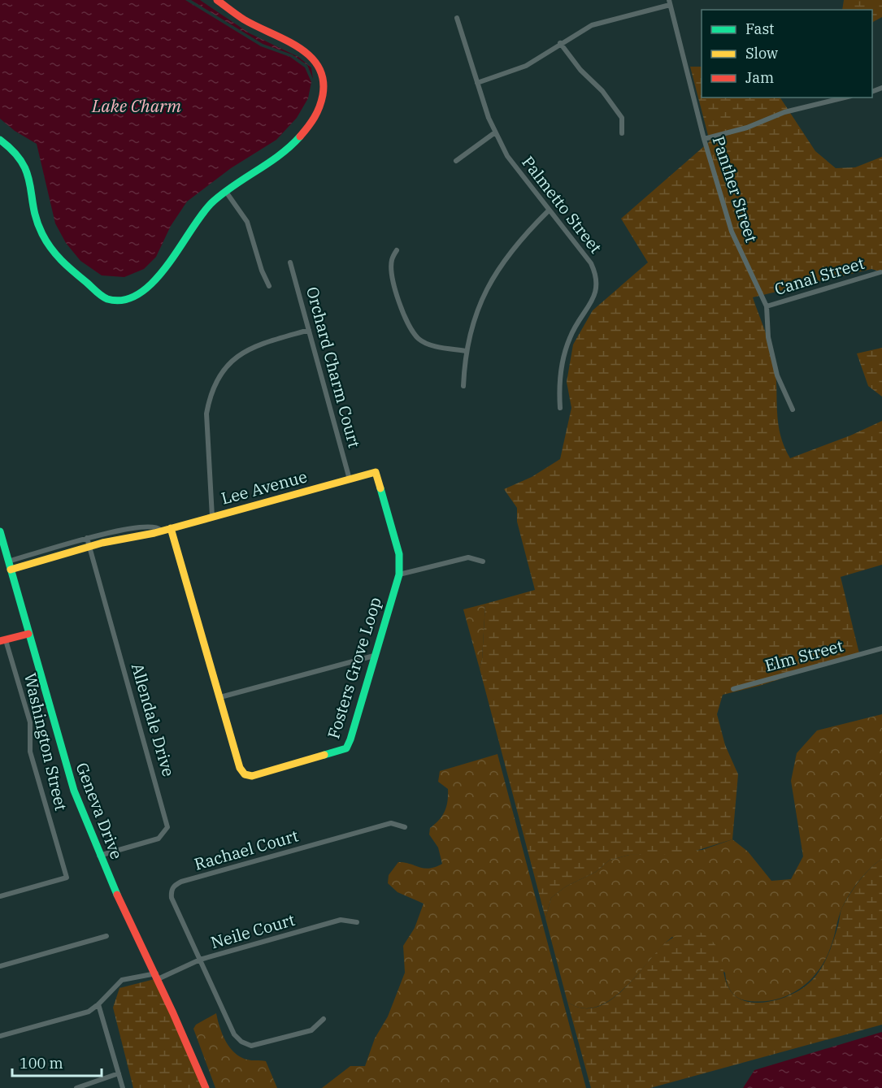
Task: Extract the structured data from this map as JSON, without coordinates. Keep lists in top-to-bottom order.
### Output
{
  "streets": {
    "street": [
      "Panther Street",
      "Palmetto Street",
      "Canal Street",
      "Orchard Charm Court",
      "Lee Avenue",
      "Elm Street",
      "Fosters Grove Loop",
      "Allendale Drive",
      "Washington Street",
      "Geneva Drive",
      "Rachael Court",
      "Neile Court"
    ]
  },
  "crossings": [
    ["Panther Street", "Canal Street"],
    ["Orchard Charm Court", "Lee Avenue"],
    ["Lee Avenue", "Fosters Grove Loop"],
    ["Lee Avenue", "Allendale Drive"],
    ["Lee Avenue", "Geneva Drive"],
    ["Allendale Drive", "Geneva Drive"],
    ["Geneva Drive", "Neile Court"],
    ["Rachael Court", "Neile Court"]
  ],
  "water": ["Lake Charm"],
  "legend": ["Fast", "Slow", "Jam"],
  "scale_bar": "100 m"
}
